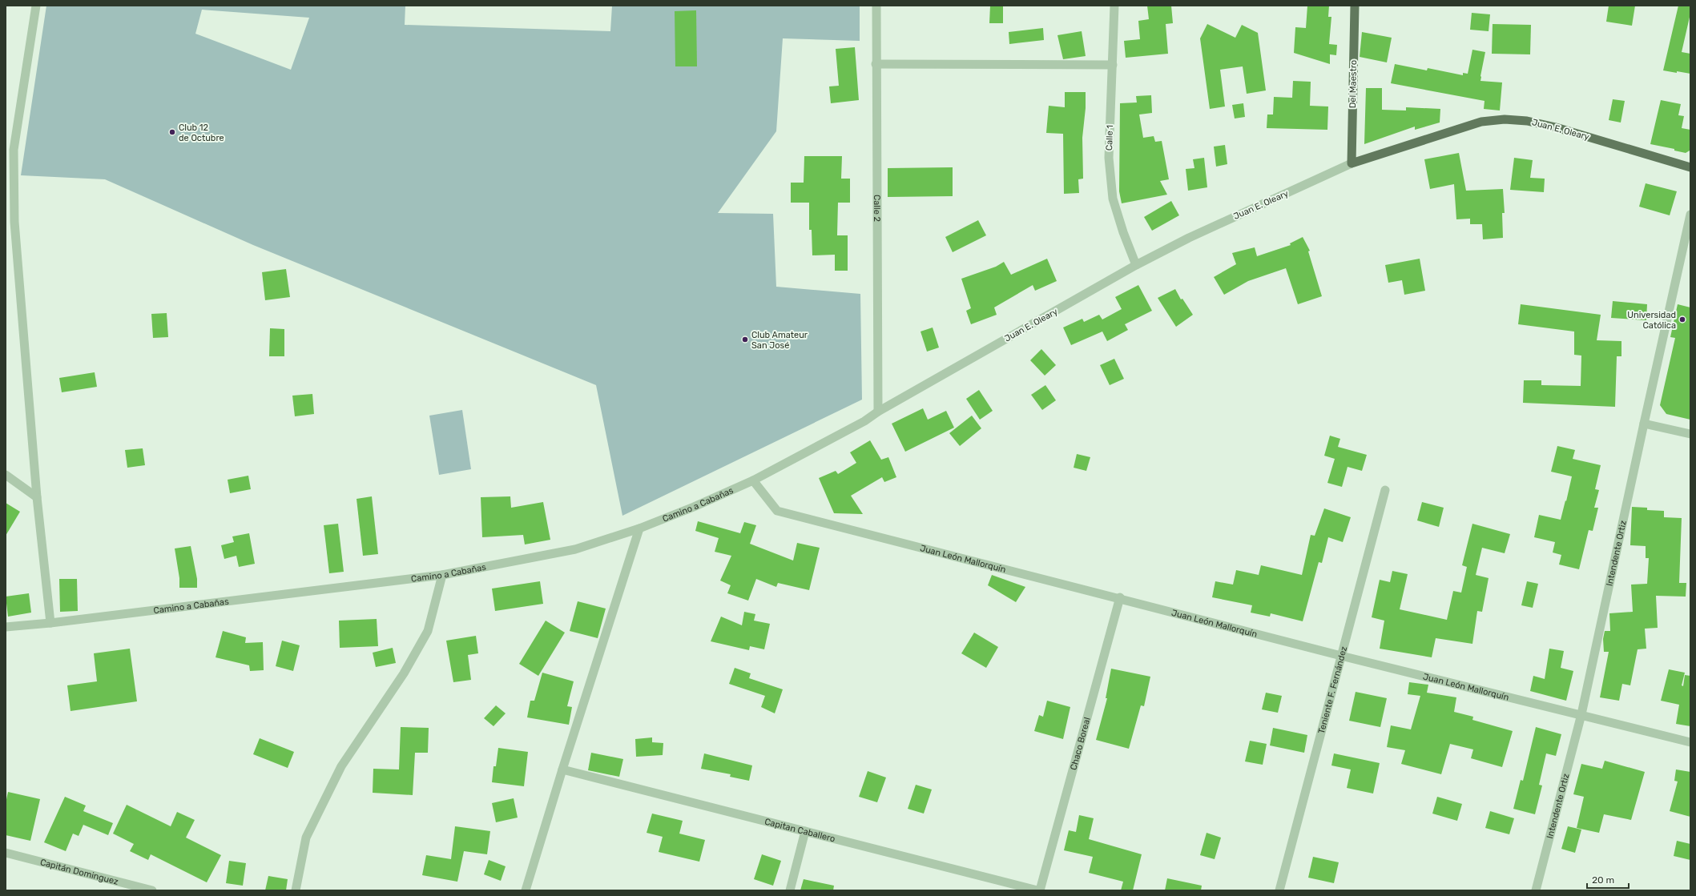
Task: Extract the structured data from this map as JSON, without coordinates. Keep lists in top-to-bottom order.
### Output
{
  "streets": {
    "main road": ["Del Maestro", "Juan E. Oleary"],
    "street": [
      "Calle 1",
      "Calle 2",
      "Camino a Cabañas",
      "Intendente Ortiz",
      "Juan León Mallorquín",
      "Teniente F. Fernández",
      "Chaco Boreal",
      "Capitan Caballero",
      "Capitán Dominguez"
    ]
  },
  "crossings": [
    ["Del Maestro", "Juan E. Oleary"],
    ["Juan E. Oleary", "Calle 1"],
    ["Juan E. Oleary", "Calle 2"],
    ["Juan E. Oleary", "Camino a Cabañas"],
    ["Camino a Cabañas", "Juan León Mallorquín"],
    ["Intendente Ortiz", "Juan León Mallorquín"],
    ["Juan León Mallorquín", "Teniente F. Fernández"],
    ["Juan León Mallorquín", "Chaco Boreal"]
  ],
  "places": ["Club 12 de Octubre", "Universidad Católica", "Club Amateur San José"],
  "scale_bar": "20 m"
}
